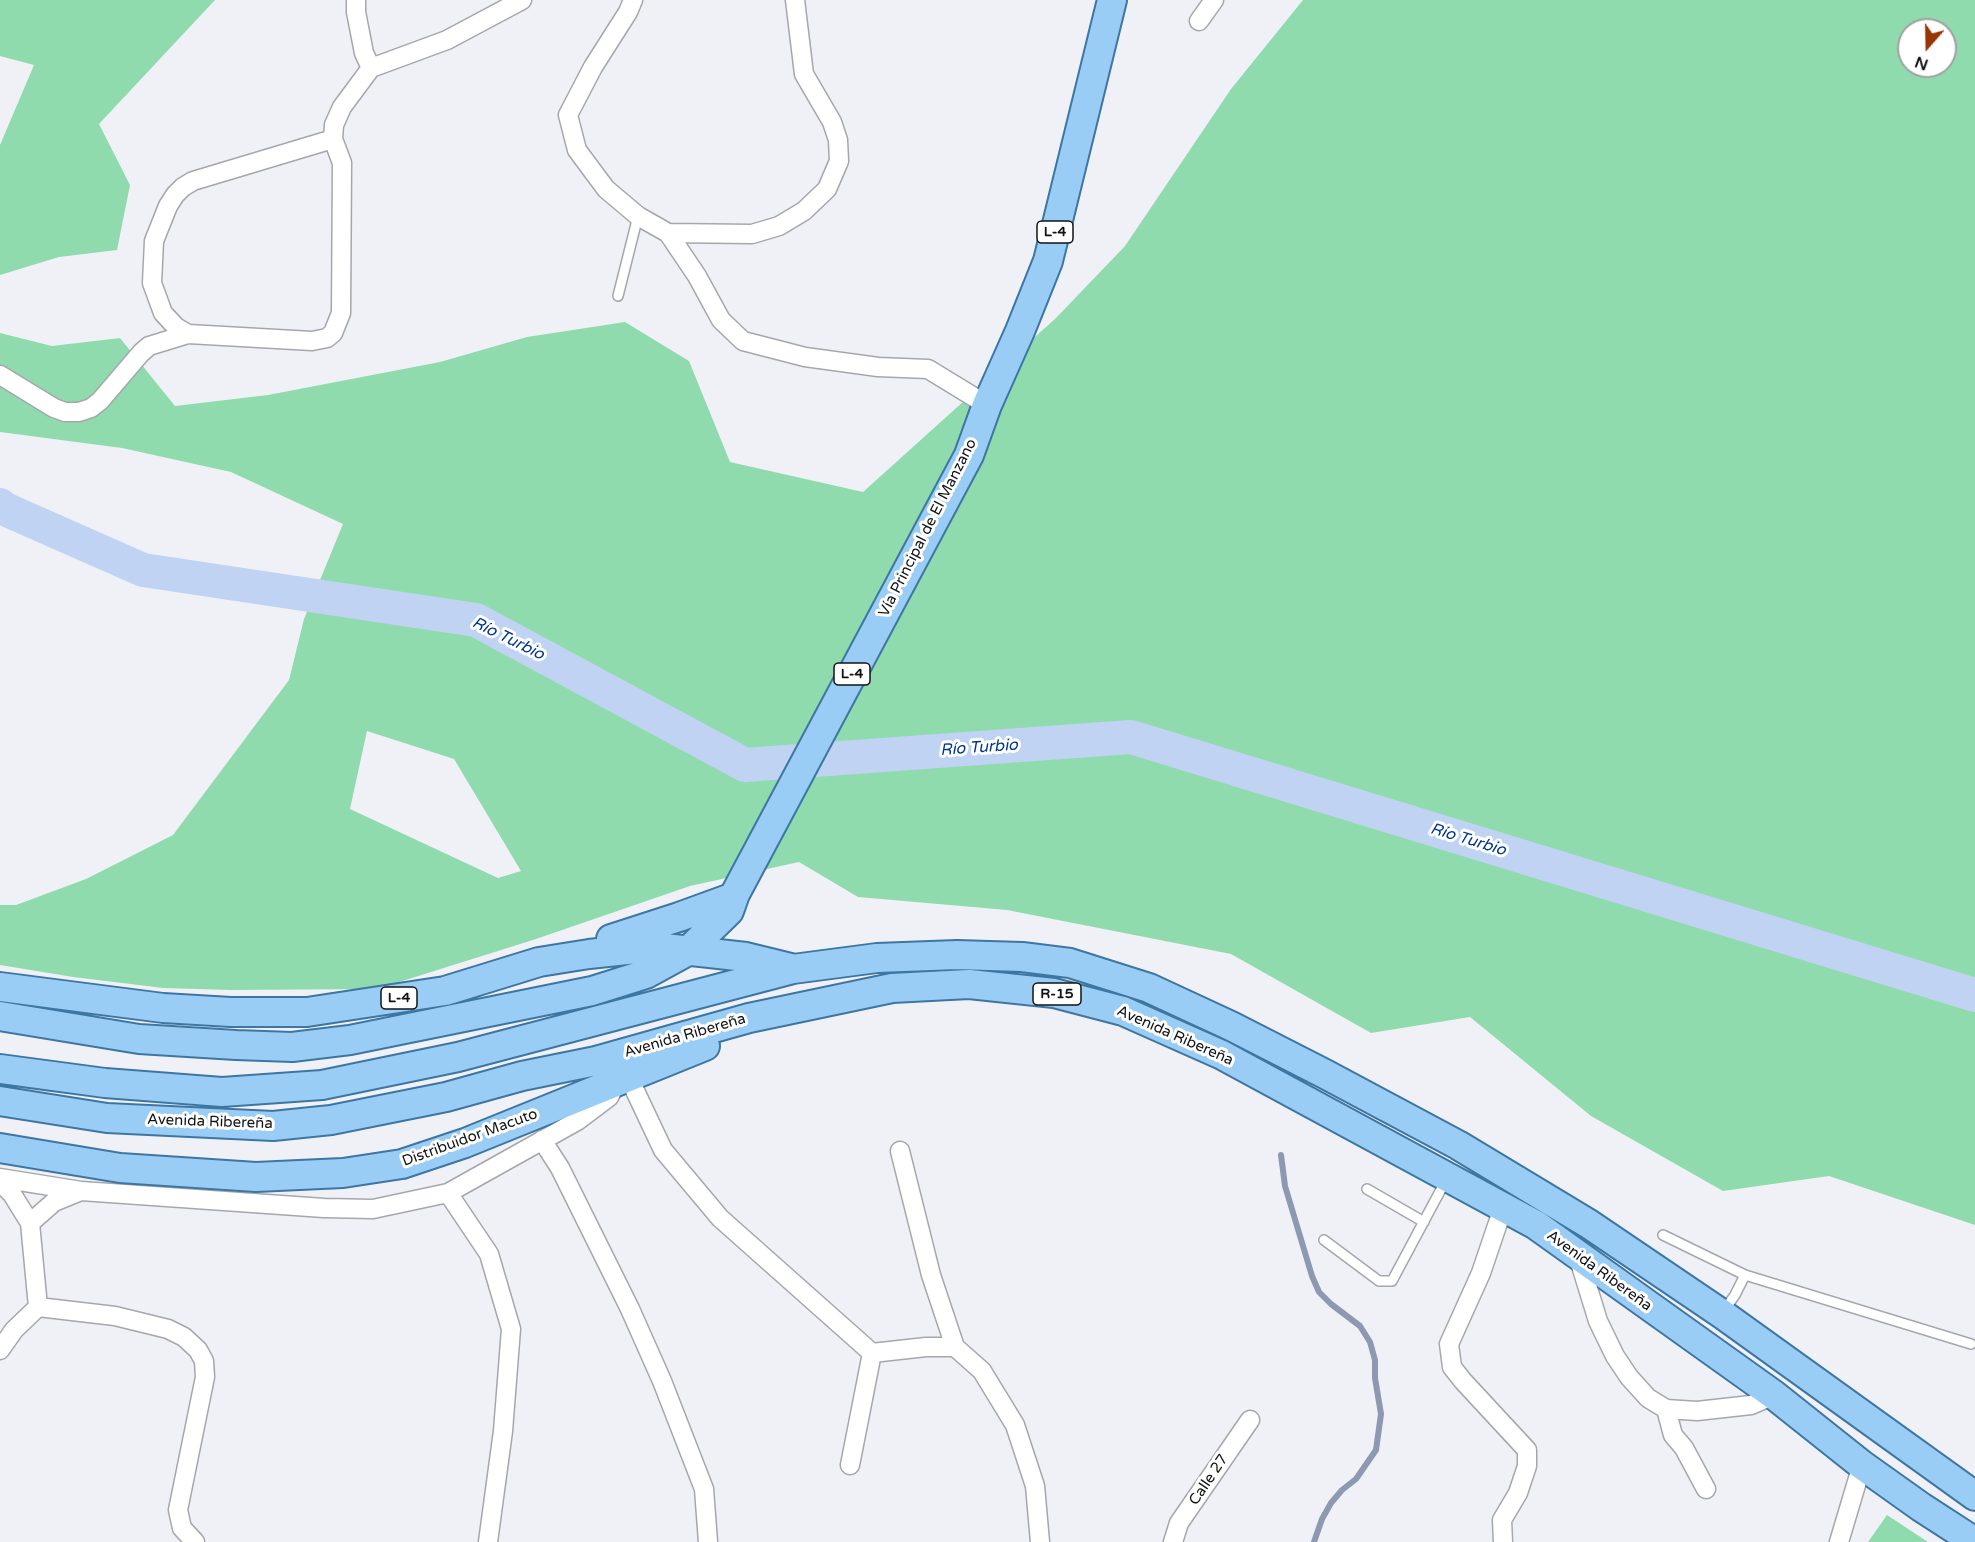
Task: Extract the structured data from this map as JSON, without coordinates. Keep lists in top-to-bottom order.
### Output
{
  "streets": {
    "main road": [
      "L-4",
      "Vía Principal de El Manzano",
      "R-15",
      "Avenida Ribereña",
      "Distribuidor Macuto"
    ],
    "street": ["Calle 27"]
  },
  "crossings": [
    ["L-4", "Vía Principal de El Manzano"],
    ["L-4", "Avenida Ribereña"],
    ["Avenida Ribereña", "Distribuidor Macuto"]
  ],
  "water": ["Río Turbio"],
  "north": "bottom"
}
